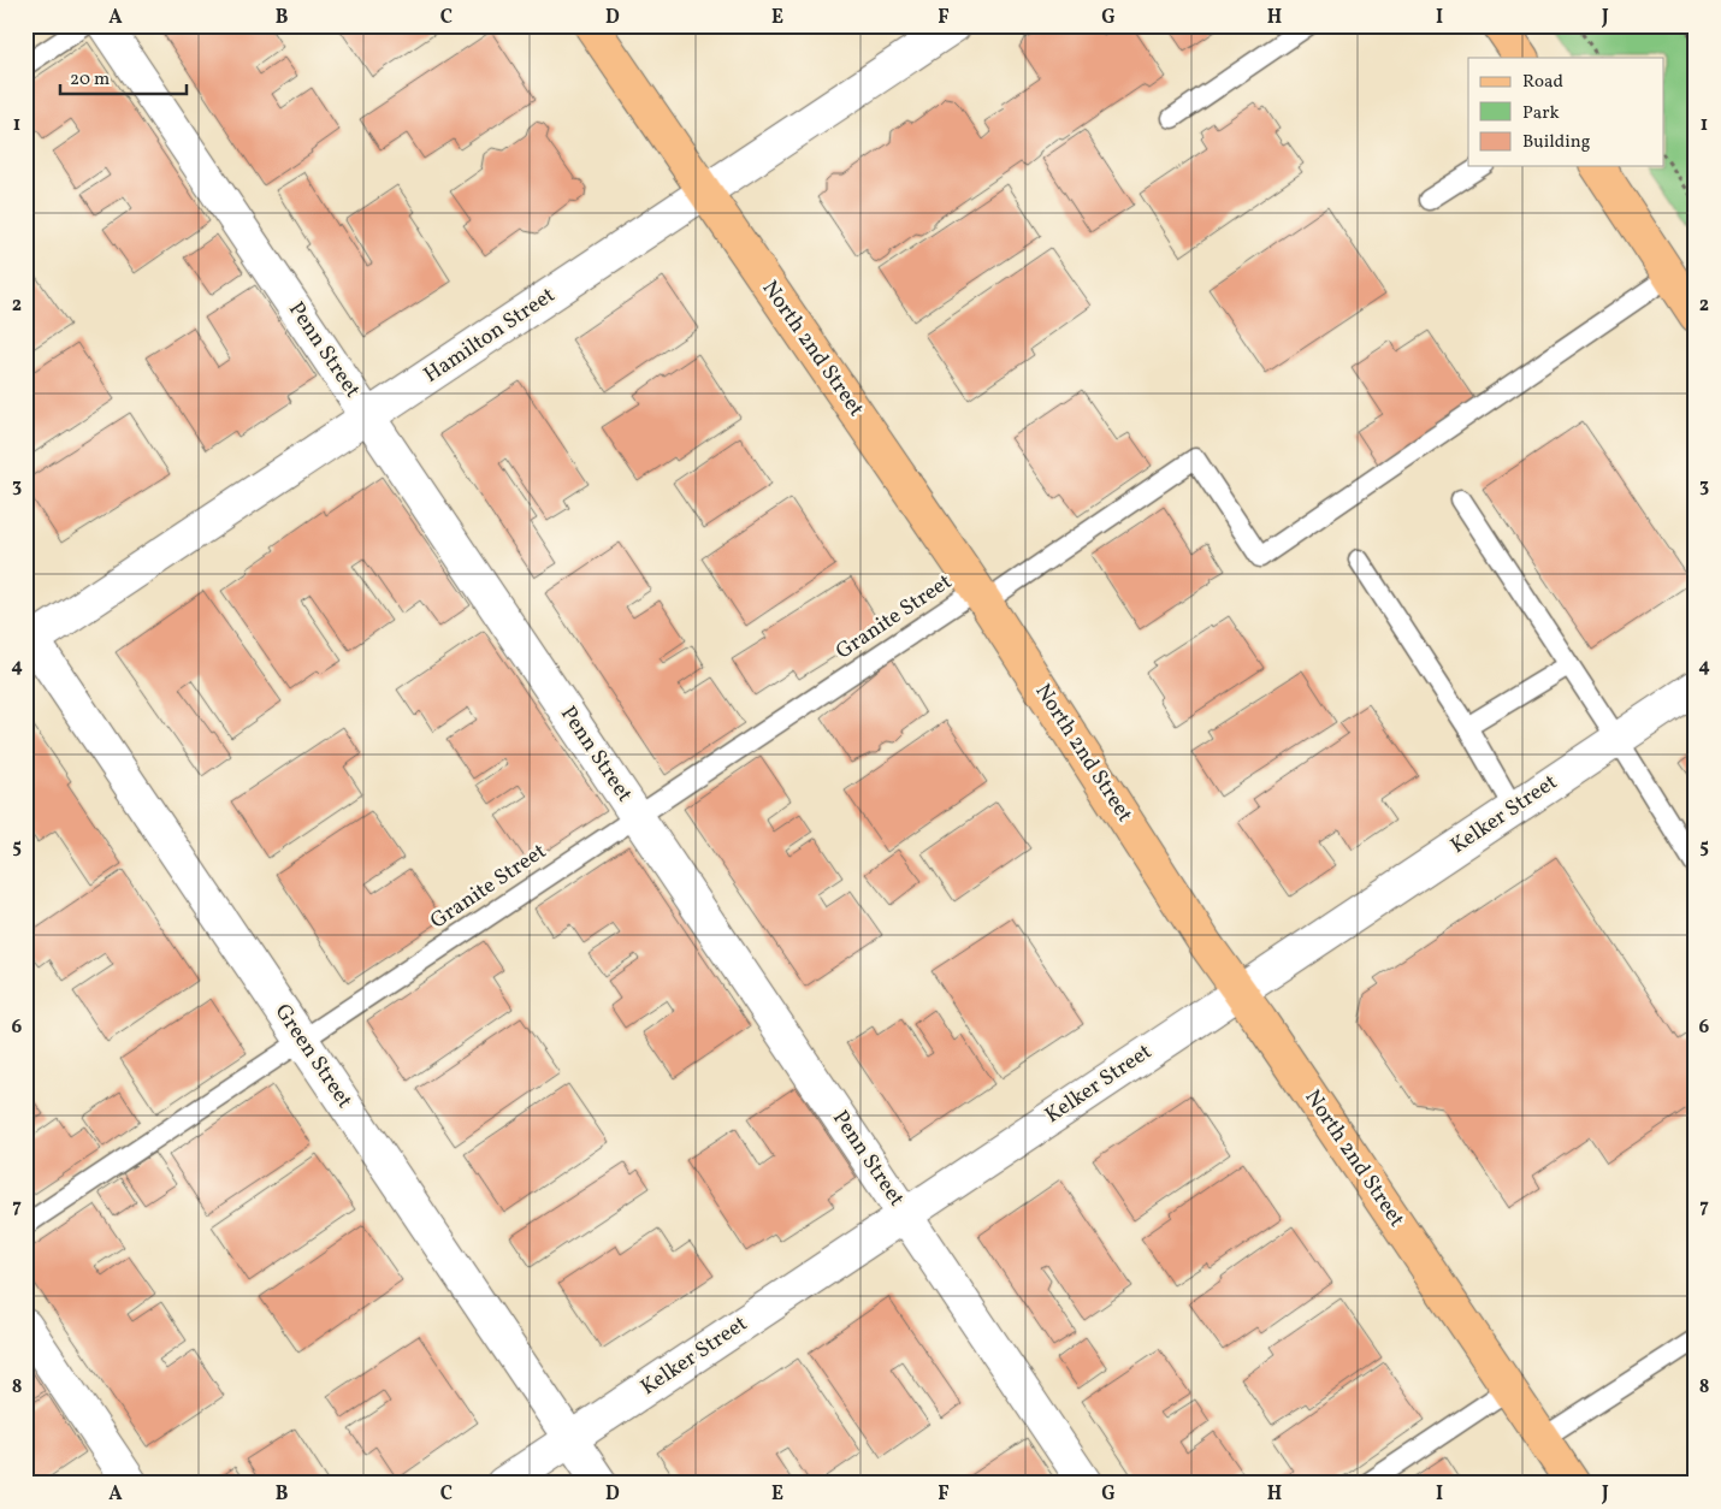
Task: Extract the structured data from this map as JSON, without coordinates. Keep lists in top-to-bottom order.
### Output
{
  "streets": {
    "main road": ["North 2nd Street"],
    "street": [
      "Hamilton Street",
      "Penn Street",
      "Kelker Street",
      "Green Street"
    ],
    "lane": ["Granite Street"]
  },
  "crossings": [
    ["Hamilton Street", "North 2nd Street"],
    ["Hamilton Street", "Penn Street"],
    ["Hamilton Street", "Green Street"],
    ["North 2nd Street", "Granite Street"],
    ["North 2nd Street", "Kelker Street"],
    ["Penn Street", "Granite Street"],
    ["Penn Street", "Kelker Street"],
    ["Granite Street", "Green Street"],
    ["Kelker Street", "Green Street"]
  ],
  "legend": ["Road", "Park", "Building"],
  "scale_bar": "20 m",
  "grid": {
    "columns": [
      "A",
      "B",
      "C",
      "D",
      "E",
      "F",
      "G",
      "H",
      "I",
      "J"
    ],
    "rows": [
      "1",
      "2",
      "3",
      "4",
      "5",
      "6",
      "7",
      "8"
    ]
  }
}
